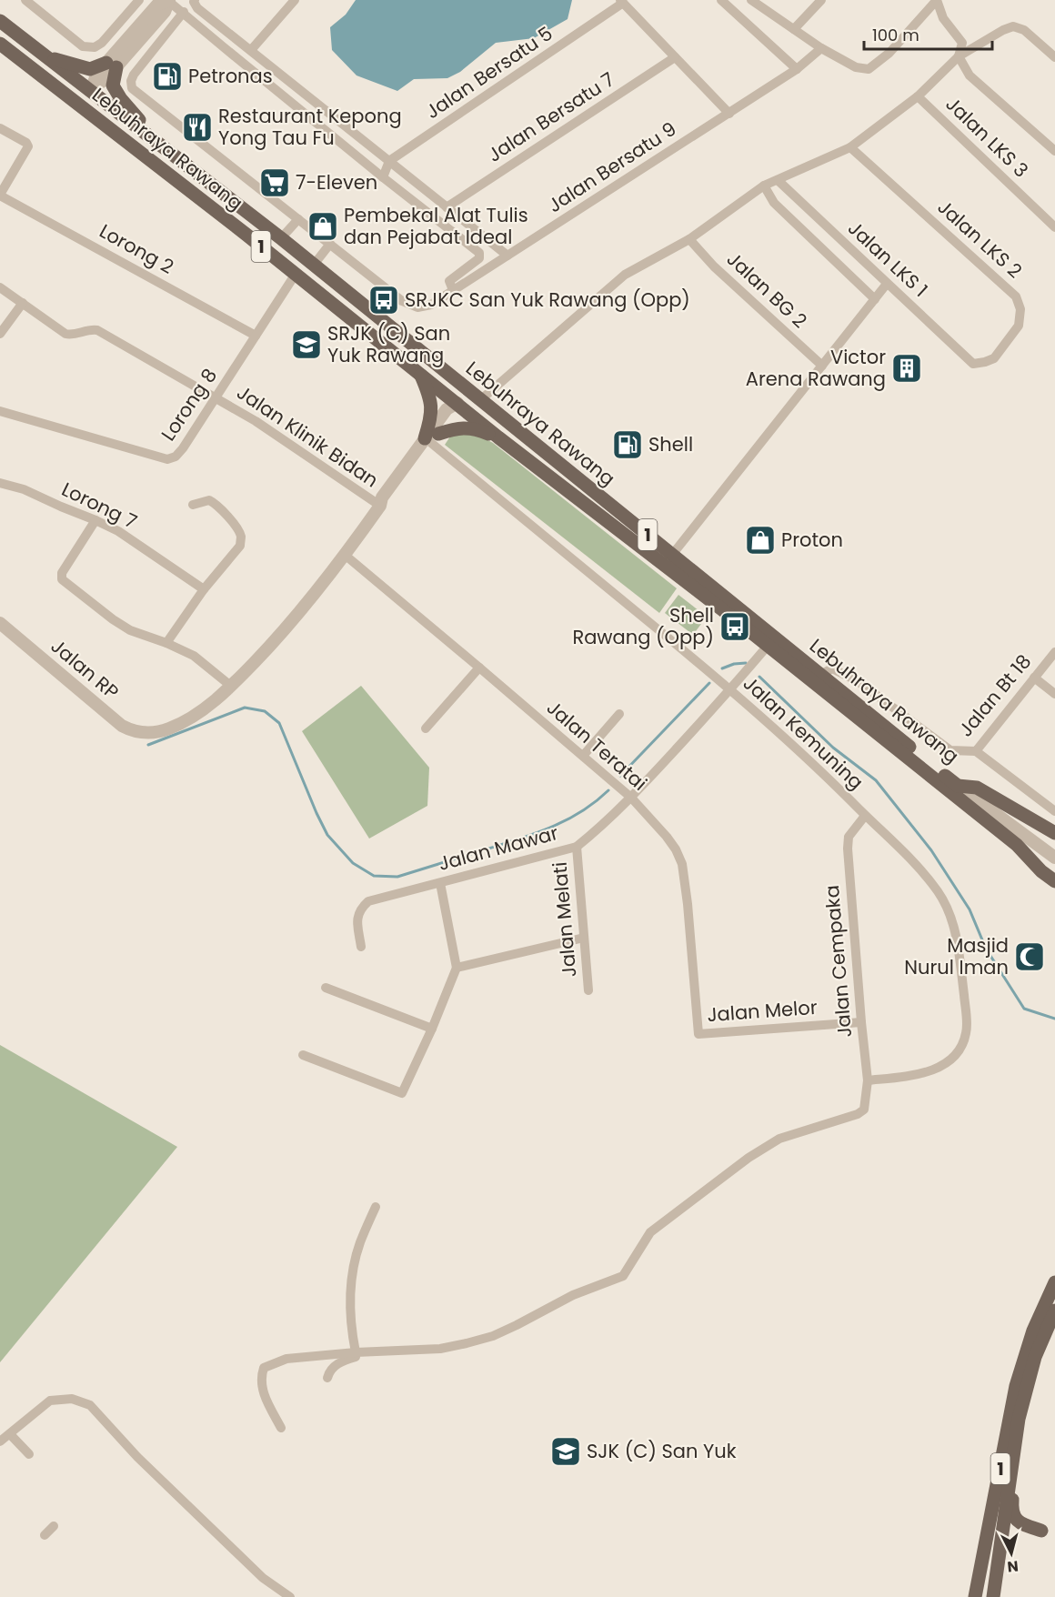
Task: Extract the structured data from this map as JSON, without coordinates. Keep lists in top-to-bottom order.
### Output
{
  "streets": {
    "main road": ["Lebuhraya Rawang", "1"],
    "street": [
      "Jalan Bersatu 5",
      "Jalan Bersatu 7",
      "Jalan LKS 3",
      "Jalan Bersatu 9",
      "Jalan LKS 2",
      "Lorong 2",
      "Jalan LKS 1",
      "Jalan BG 2",
      "Lorong 8",
      "Jalan Klinik Bidan",
      "Lorong 7",
      "Jalan RP",
      "Jalan Bt 18",
      "Jalan Kemuning",
      "Jalan Teratai",
      "Jalan Mawar",
      "Jalan Melati",
      "Jalan Cempaka",
      "Jalan Melor"
    ]
  },
  "crossings": [
    ["Lebuhraya Rawang", "Lorong 8"],
    ["Lebuhraya Rawang", "Jalan Bt 18"],
    ["Lebuhraya Rawang", "Jalan Mawar"],
    ["Jalan LKS 2", "Jalan LKS 1"],
    ["Lorong 2", "Lorong 8"],
    ["Lorong 8", "Jalan Klinik Bidan"],
    ["Jalan Kemuning", "Jalan Mawar"],
    ["Jalan Kemuning", "Jalan Cempaka"],
    ["Jalan Teratai", "Jalan Mawar"],
    ["Jalan Teratai", "Jalan Melor"],
    ["Jalan Mawar", "Jalan Melati"],
    ["Jalan Cempaka", "Jalan Melor"]
  ],
  "places": {
    "fuel station": ["Petronas", "Shell"],
    "restaurant": ["Restaurant Kepong Yong Tau Fu"],
    "supermarket": ["7-Eleven"],
    "shop": ["Pembekal Alat Tulis dan Pejabat Ideal", "Proton"],
    "bus stop": ["SRJKC San Yuk Rawang (Opp)", "Shell Rawang (Opp)"],
    "school or university": ["SRJK (C) San Yuk Rawang", "SJK (C) San Yuk"],
    "building": ["Victor Arena Rawang"],
    "mosque": ["Masjid Nurul Iman"]
  },
  "scale_bar": "100 m",
  "north": "bottom"
}
